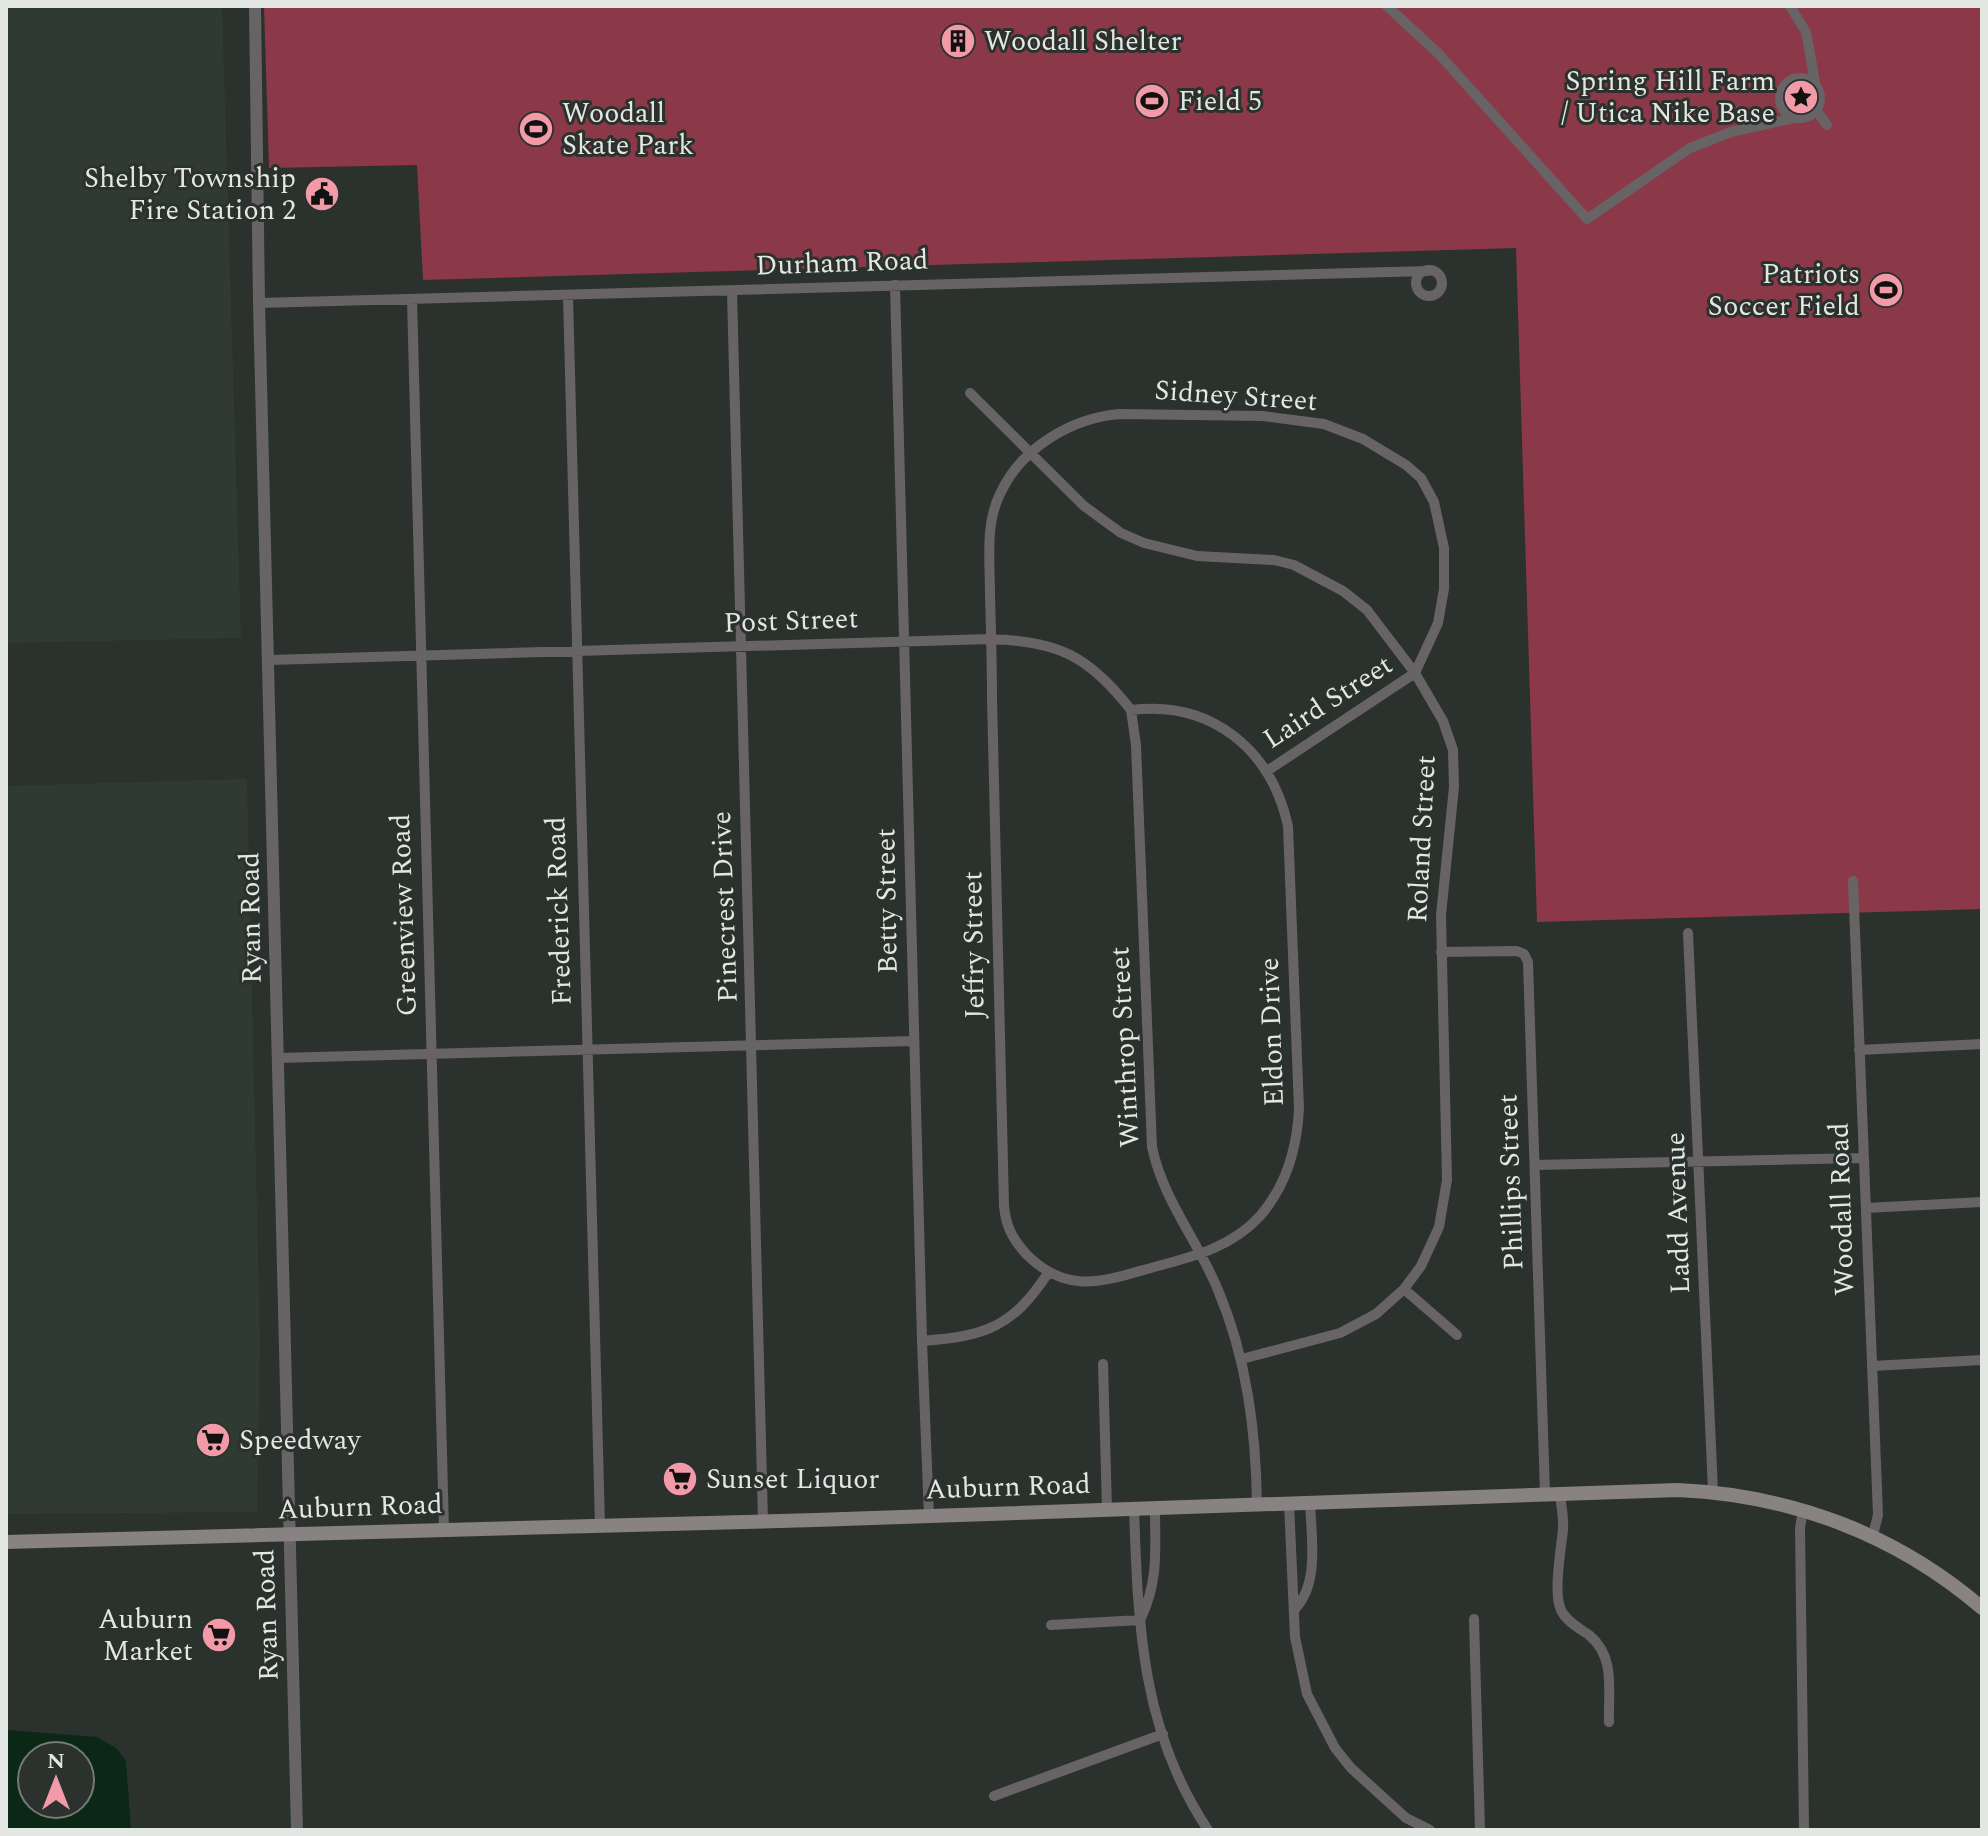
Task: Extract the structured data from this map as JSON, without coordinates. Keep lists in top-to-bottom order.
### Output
{
  "streets": {
    "main road": ["Auburn Road"],
    "street": [
      "Durham Road",
      "Sidney Street",
      "Post Street",
      "Laird Street",
      "Roland Street",
      "Betty Street",
      "Pinecrest Drive",
      "Frederick Road",
      "Greenview Road",
      "Ryan Road",
      "Jeffry Street",
      "Eldon Drive",
      "Winthrop Street",
      "Phillips Street",
      "Woodall Road",
      "Ladd Avenue"
    ]
  },
  "crossings": [
    ["Durham Road", "Betty Street"],
    ["Durham Road", "Pinecrest Drive"],
    ["Durham Road", "Frederick Road"],
    ["Durham Road", "Greenview Road"],
    ["Durham Road", "Ryan Road"],
    ["Sidney Street", "Laird Street"],
    ["Sidney Street", "Roland Street"],
    ["Sidney Street", "Jeffry Street"],
    ["Post Street", "Betty Street"],
    ["Post Street", "Pinecrest Drive"],
    ["Post Street", "Frederick Road"],
    ["Post Street", "Greenview Road"],
    ["Post Street", "Ryan Road"],
    ["Post Street", "Jeffry Street"],
    ["Post Street", "Winthrop Street"],
    ["Laird Street", "Roland Street"],
    ["Laird Street", "Eldon Drive"],
    ["Roland Street", "Jeffry Street"],
    ["Roland Street", "Winthrop Street"],
    ["Roland Street", "Phillips Street"],
    ["Betty Street", "Auburn Road"],
    ["Pinecrest Drive", "Auburn Road"],
    ["Frederick Road", "Auburn Road"],
    ["Greenview Road", "Auburn Road"],
    ["Ryan Road", "Auburn Road"],
    ["Eldon Drive", "Winthrop Street"],
    ["Winthrop Street", "Auburn Road"],
    ["Phillips Street", "Auburn Road"],
    ["Woodall Road", "Auburn Road"],
    ["Ladd Avenue", "Auburn Road"]
  ],
  "places": {
    "building": ["Woodall Shelter"],
    "place": ["Spring Hill Farm / Utica Nike Base"],
    "sports": ["Field 5", "Woodall Skate Park", "Patriots Soccer Field"],
    "public building": ["Shelby Township Fire Station 2"],
    "supermarket": ["Speedway", "Sunset Liquor", "Auburn Market"]
  },
  "north": "top"
}
